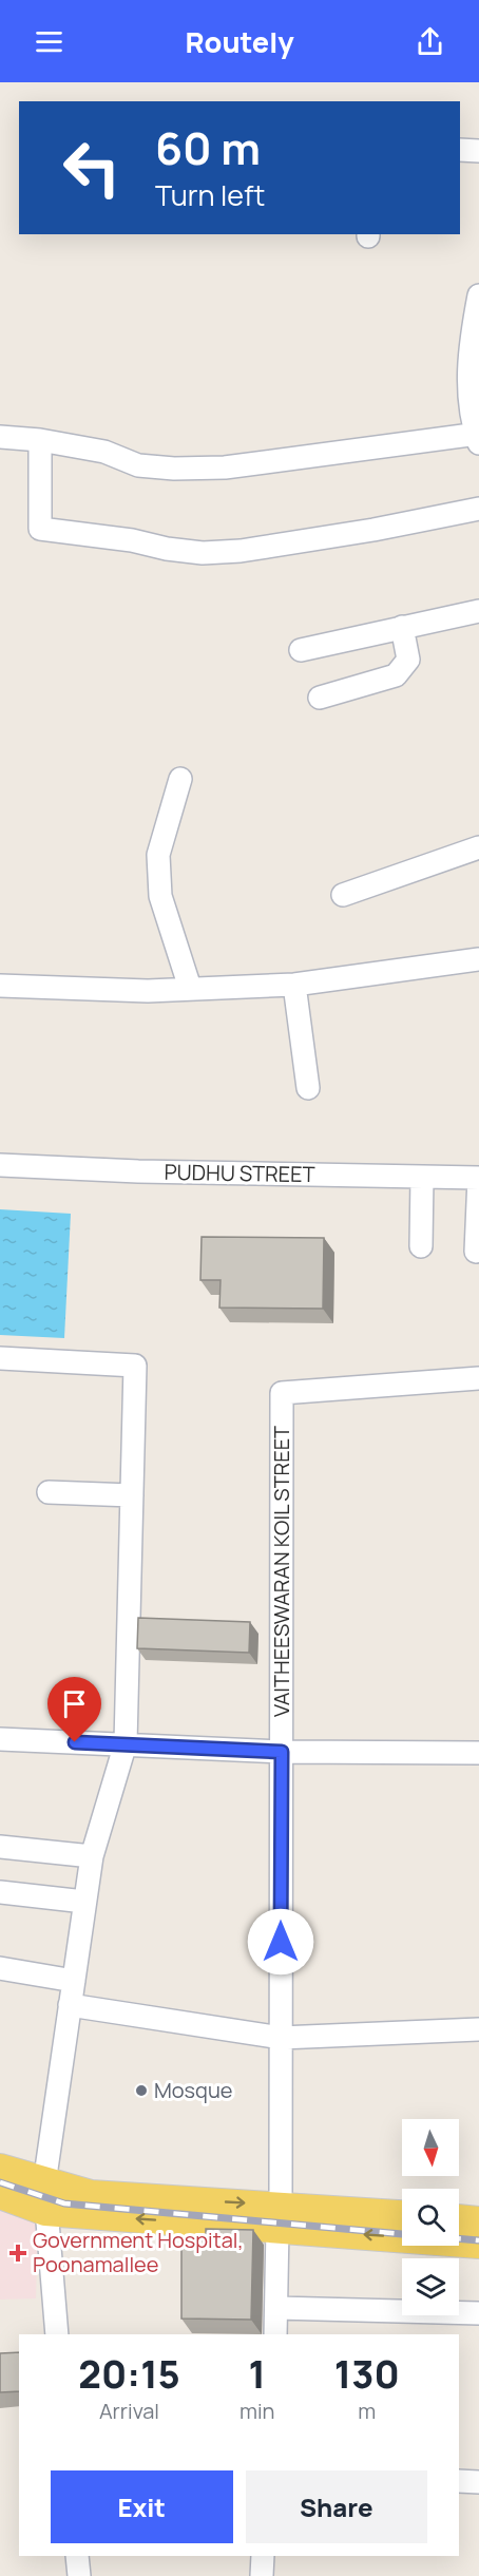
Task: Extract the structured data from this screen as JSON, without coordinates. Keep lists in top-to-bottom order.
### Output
{
  "streets": {
    "street": ["PUDHU STREET", "VAITHEESWARAN KOIL STREET"]
  },
  "places": {
    "other": ["Mosque"],
    "health": ["Government Hospital, Poonamallee"]
  },
  "north": "bottom",
  "page": {
    "header": "Routely",
    "turn": ["60 m", "Turn left"],
    "eta": [
      "20:15",
      "Arrival",
      "1",
      "min",
      "130",
      "m"
    ],
    "buttons": ["Exit", "Share"]
  }
}
